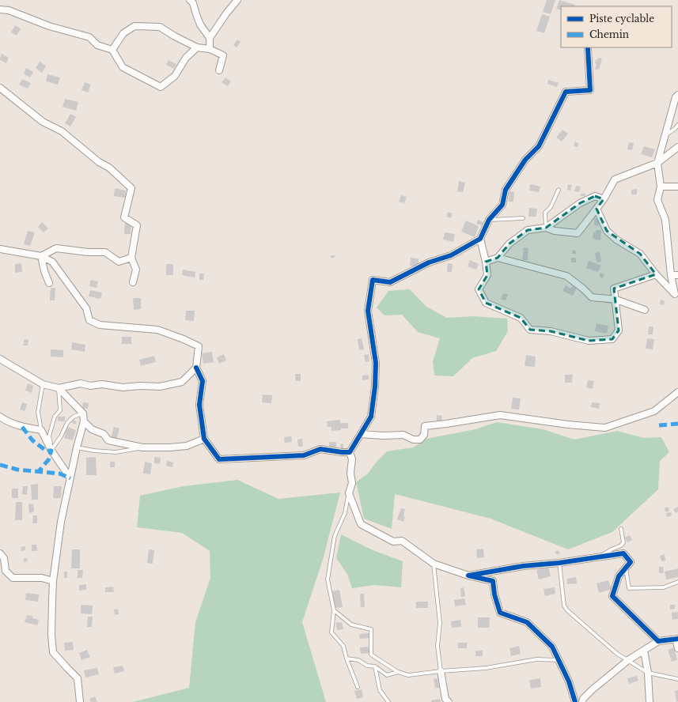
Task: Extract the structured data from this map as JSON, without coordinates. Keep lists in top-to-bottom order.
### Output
{
  "legend": ["Piste cyclable", "Chemin"]
}
